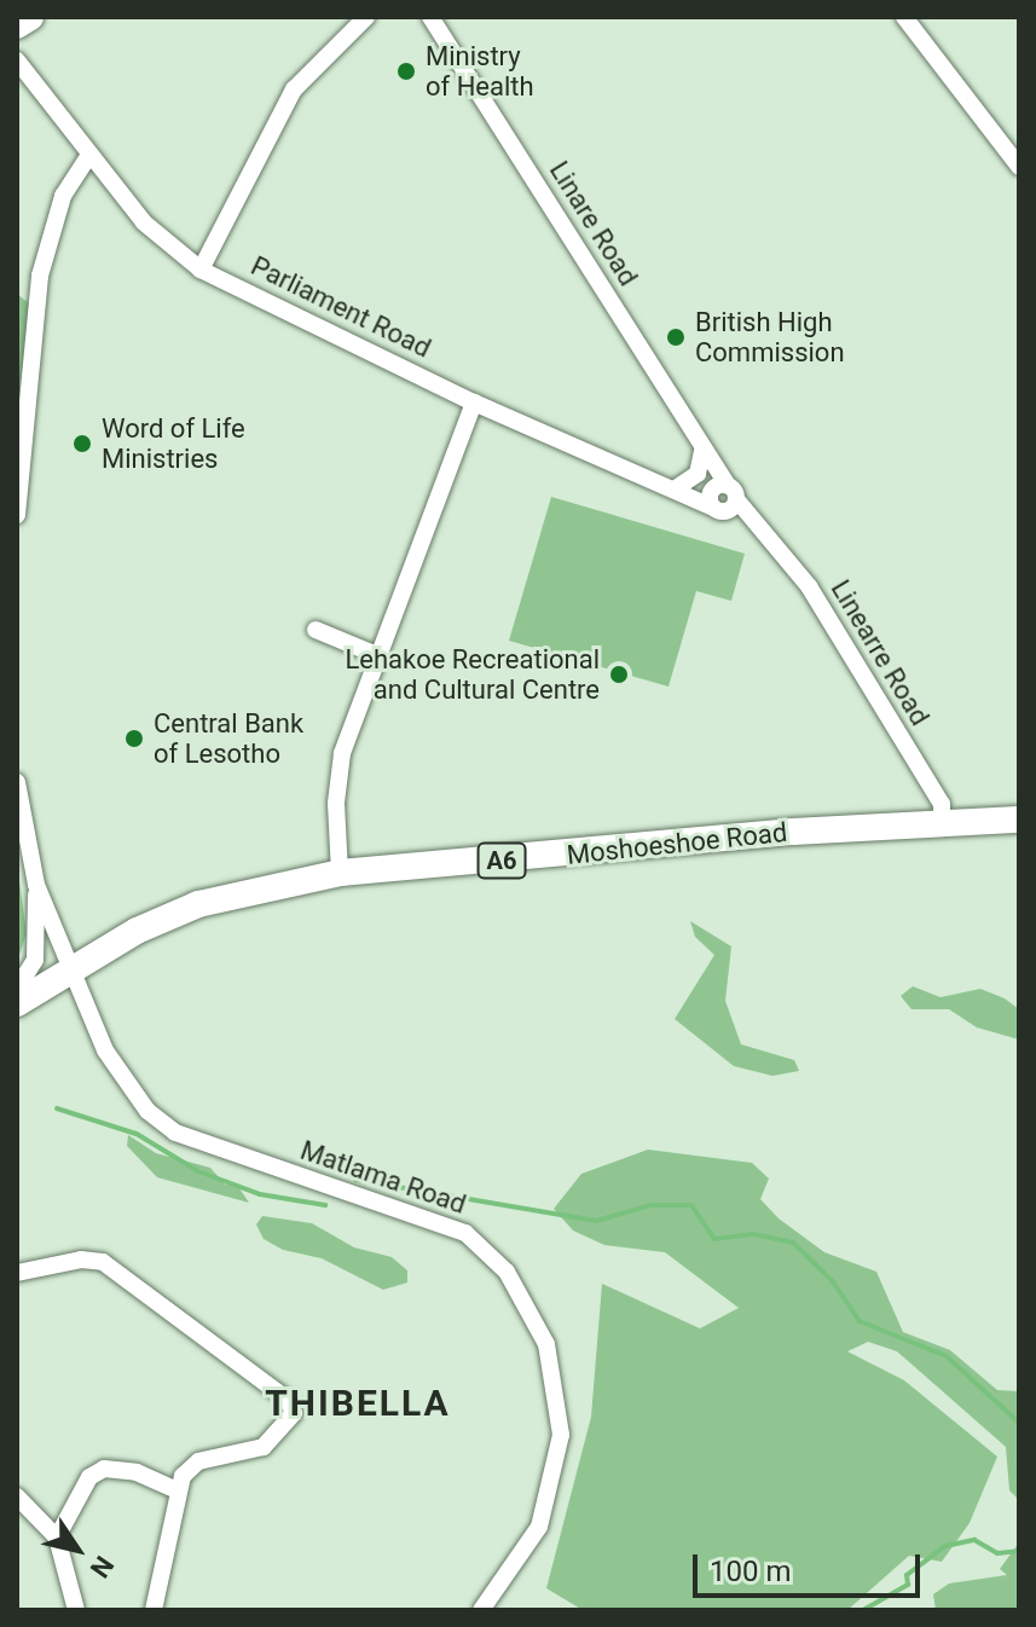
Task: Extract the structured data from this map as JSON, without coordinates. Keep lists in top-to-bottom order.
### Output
{
  "streets": {
    "main road": ["Moshoeshoe Road", "A6"],
    "street": [
      "Linare Road",
      "Parliament Road",
      "Linearre Road",
      "Matlama Road"
    ]
  },
  "crossings": [
    ["Linare Road", "Parliament Road"],
    ["Linare Road", "Linearre Road"],
    ["Parliament Road", "Linearre Road"],
    ["Linearre Road", "Moshoeshoe Road"],
    ["Moshoeshoe Road", "Matlama Road"]
  ],
  "districts": ["THIBELLA"],
  "places": [
    "Ministry of Health",
    "British High Commission",
    "Word of Life Ministries",
    "Lehakoe Recreational and Cultural Centre",
    "Central Bank of Lesotho"
  ],
  "scale_bar": "100 m",
  "north": "bottom right"
}
